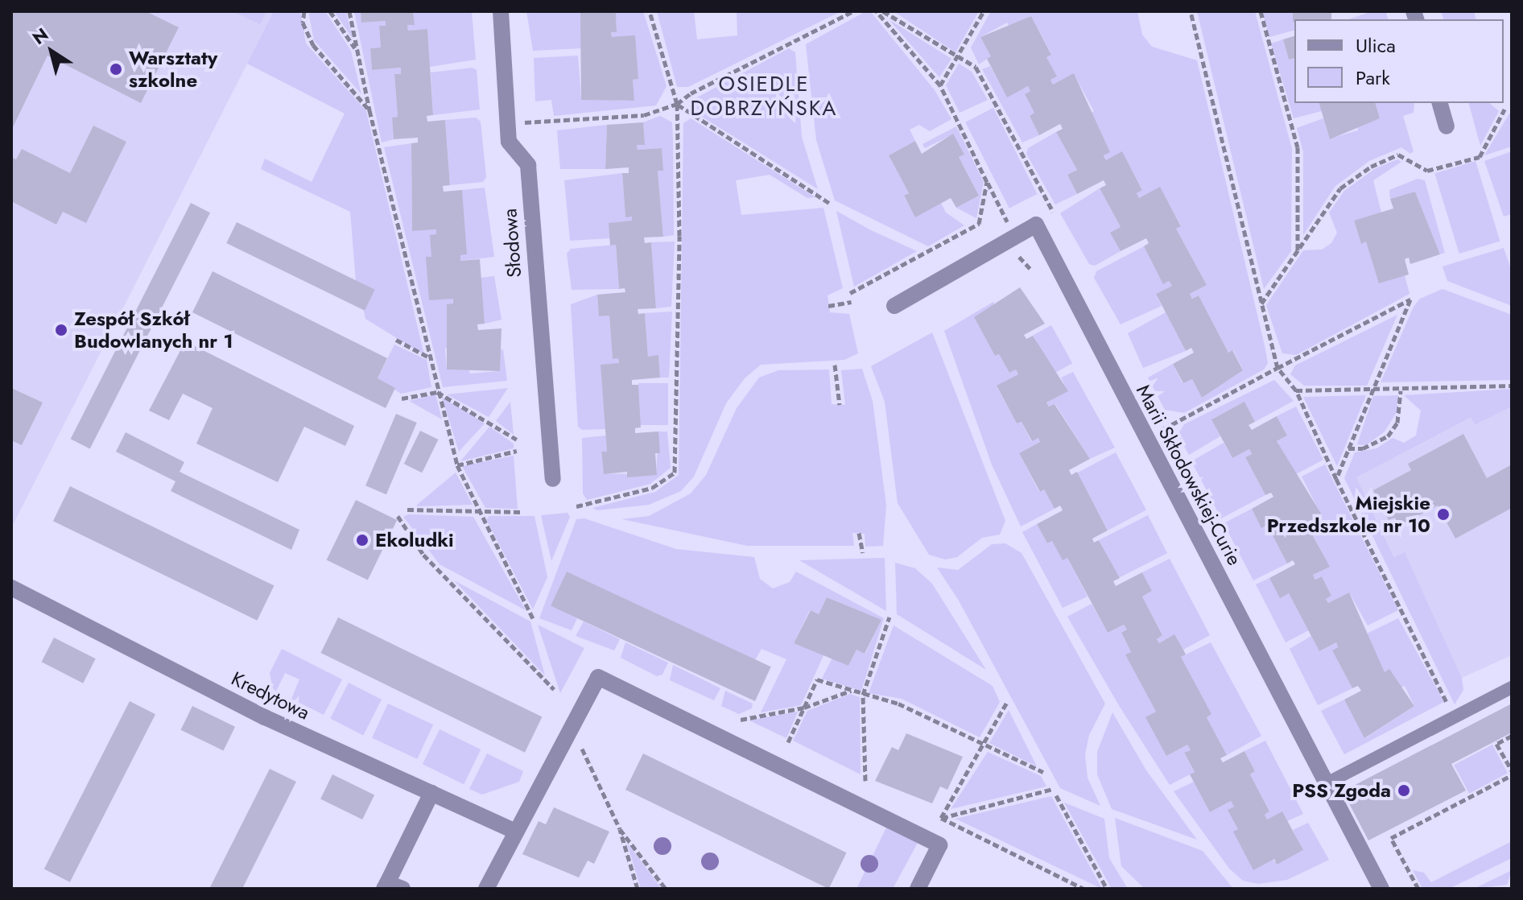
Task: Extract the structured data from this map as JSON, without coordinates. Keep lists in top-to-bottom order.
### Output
{
  "streets": {
    "street": ["Słodowa", "Marii Skłodowskiej-Curie", "Kredytowa"]
  },
  "districts": ["OSIEDLE DOBRZYŃSKA"],
  "places": [
    "Warsztaty szkolne",
    "Zespół Szkół Budowlanych nr 1",
    "Miejskie Przedszkole nr 10",
    "Ekoludki",
    "PSS Zgoda"
  ],
  "legend": ["Ulica", "Park"],
  "north": "top left"
}
